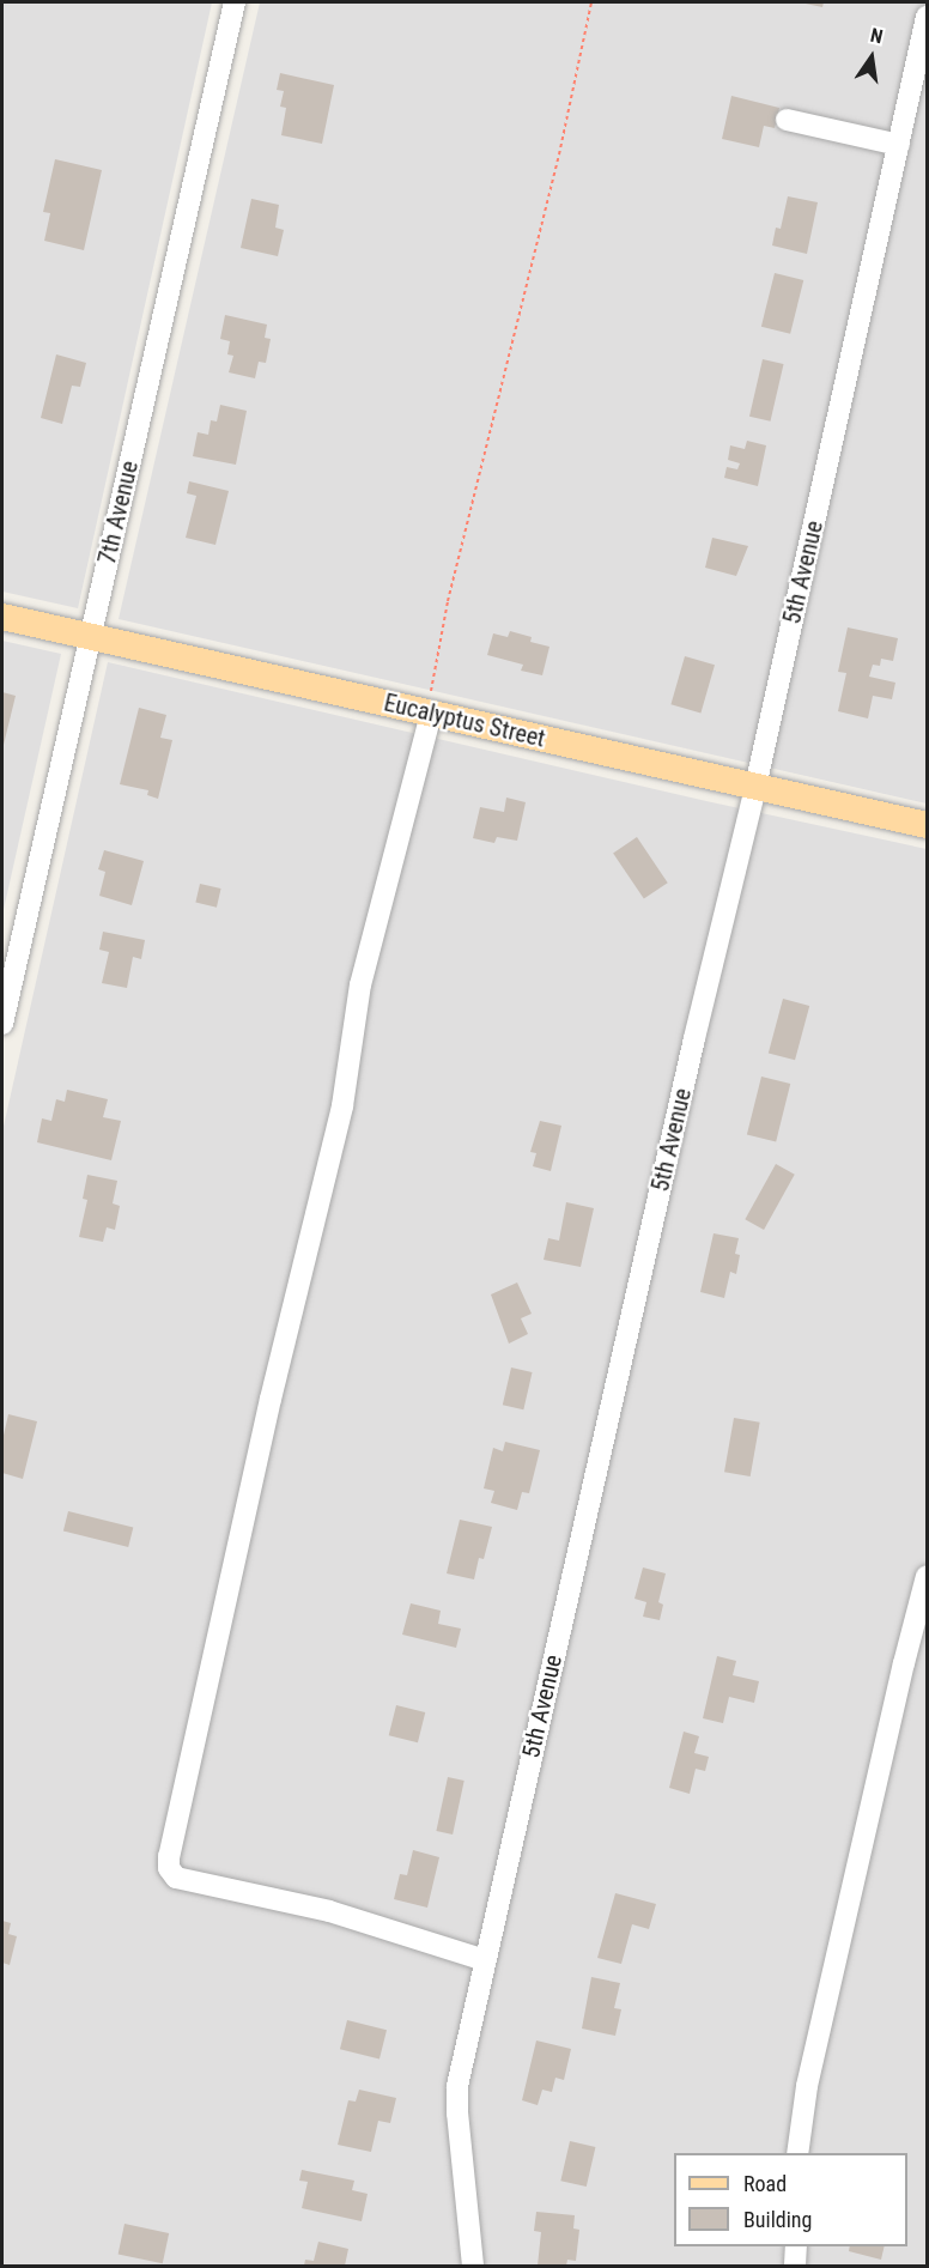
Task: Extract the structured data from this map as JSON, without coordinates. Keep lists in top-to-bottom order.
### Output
{
  "streets": {
    "main road": ["Eucalyptus Street"],
    "street": ["7th Avenue", "5th Avenue"]
  },
  "crossings": [
    ["7th Avenue", "Eucalyptus Street"],
    ["5th Avenue", "Eucalyptus Street"]
  ],
  "legend": ["Road", "Building"],
  "north": "top"
}
